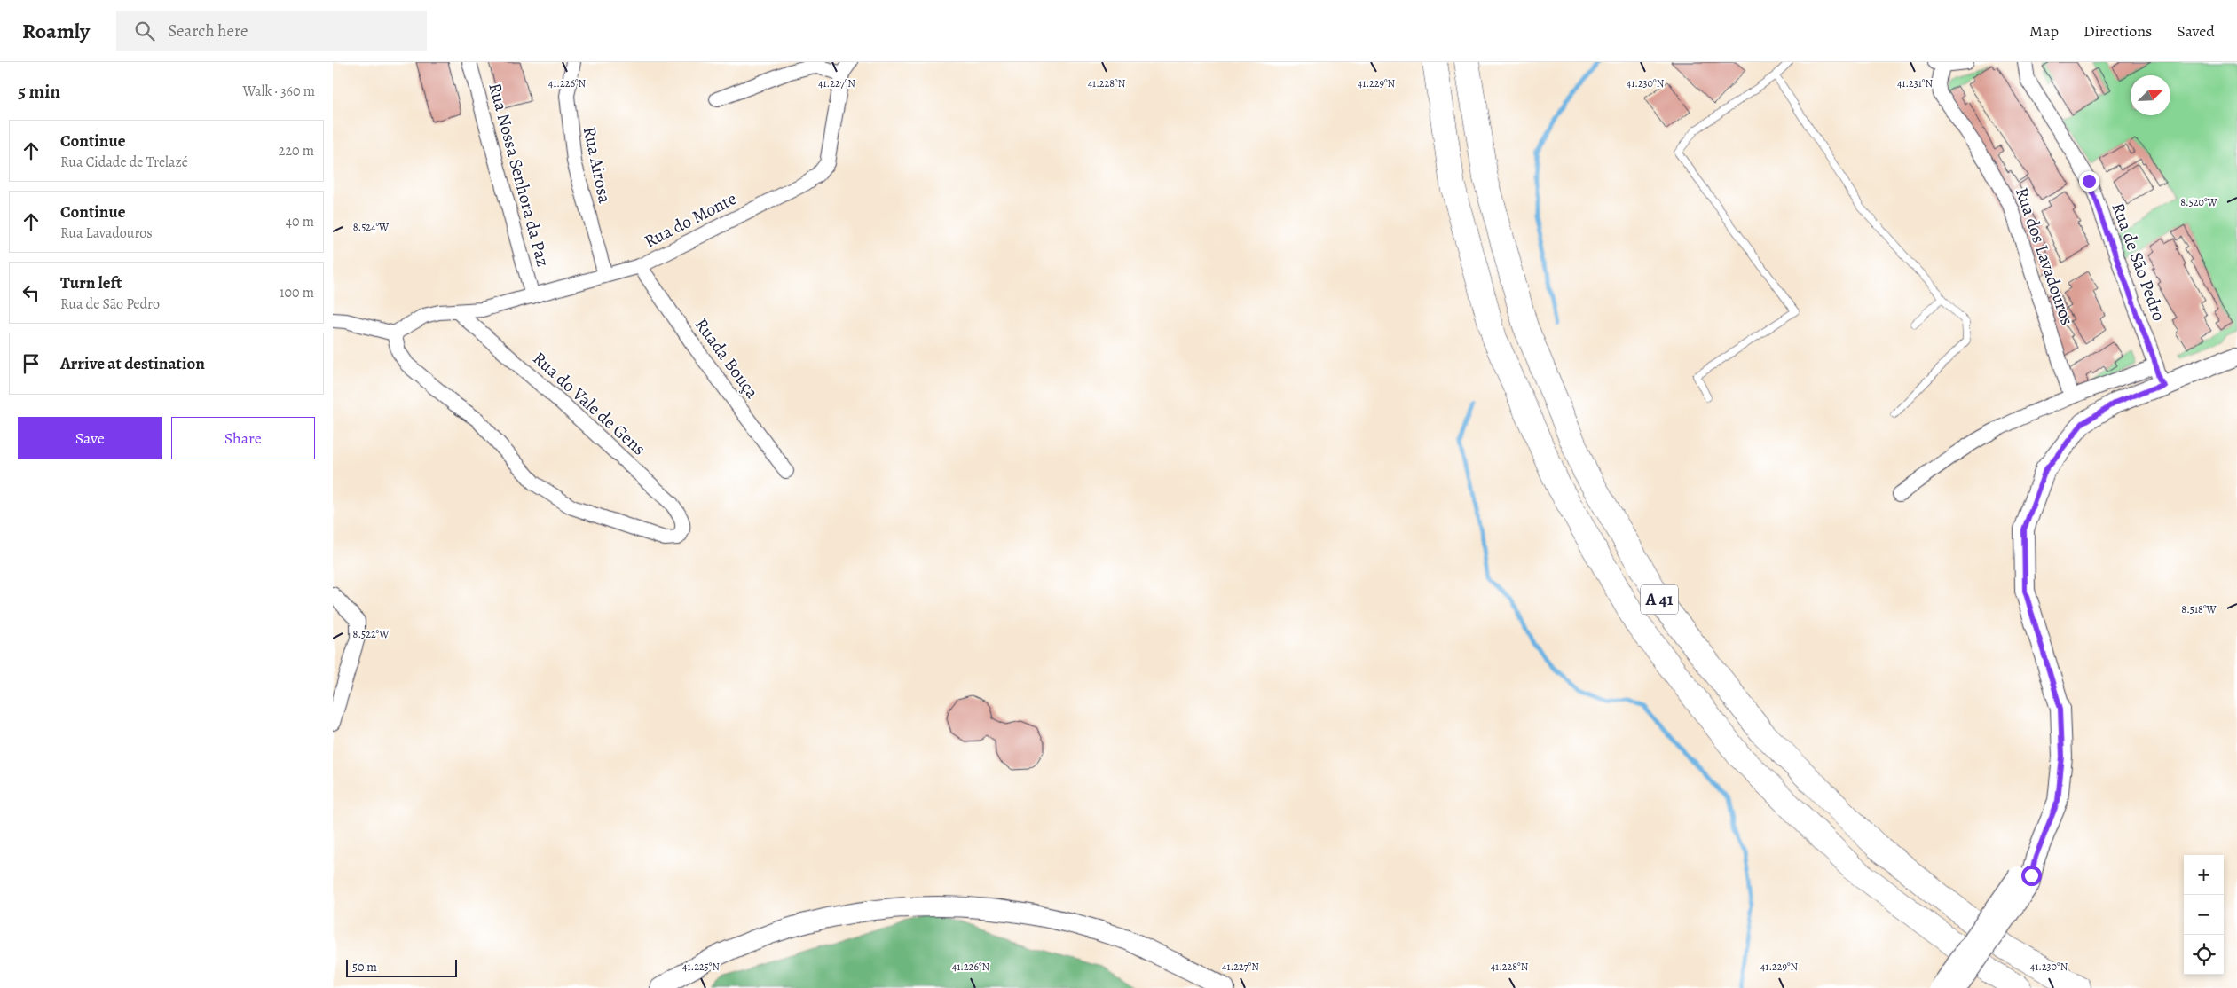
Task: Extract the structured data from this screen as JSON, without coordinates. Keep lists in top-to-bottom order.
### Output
{
  "streets": {
    "highway": ["A 41"],
    "street": [
      "Rua Airosa",
      "Rua Nossa Senhora da Paz",
      "Rua do Monte",
      "Rua dos Lavadouros",
      "Rua de São Pedro",
      "Ruada Bouça",
      "Rua do Vale de Gens"
    ]
  },
  "crossings": [
    ["Rua Airosa", "Rua do Monte"],
    ["Rua Nossa Senhora da Paz", "Rua do Monte"],
    ["Rua do Monte", "Ruada Bouça"],
    ["Rua do Monte", "Rua do Vale de Gens"]
  ],
  "scale_bar": "50 m",
  "north": "top right",
  "page": {
    "header": "Roamly",
    "search": "Search here",
    "nav": ["Map", "Directions", "Saved"],
    "heading": ["5 min", "Walk · 360 m"],
    "list": [
      ["Continue", "Rua Cidade de Trelazé", "220 m"],
      ["Continue", "Rua Lavadouros", "40 m"],
      ["Turn left", "Rua de São Pedro", "100 m"],
      "Arrive at destination"
    ],
    "buttons": ["Save", "Share"],
    "map_buttons": ["+", "−"],
    "scale": "50 m"
  },
  "coordinates": [
    "41.227°N",
    "41.230°N",
    "41.231°N",
    "41.226°N",
    "41.228°N",
    "41.229°N",
    "8.520°W",
    "8.524°W",
    "8.518°W",
    "8.522°W",
    "41.225°N"
  ]
}
